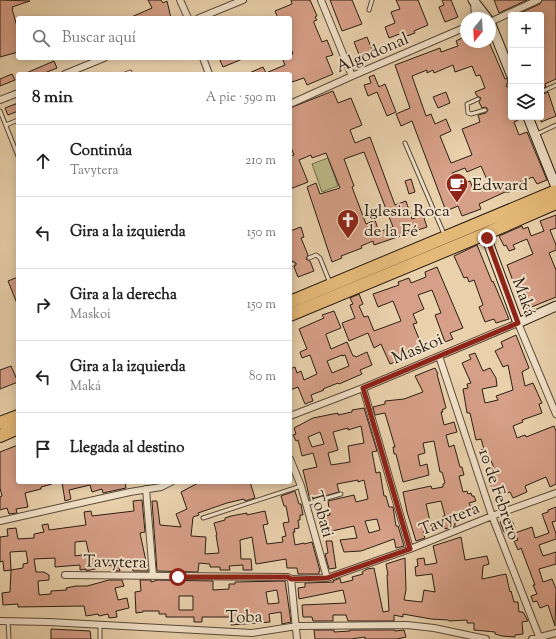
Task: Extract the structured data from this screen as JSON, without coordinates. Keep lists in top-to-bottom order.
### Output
{
  "streets": {
    "street": [
      "Algodonal",
      "Maká",
      "Maskoi",
      "10 de Febrero",
      "Tobati",
      "Tavytera",
      "Toba"
    ]
  },
  "crossings": [
    ["Maká", "Maskoi"],
    ["Maskoi", "10 de Febrero"],
    ["10 de Febrero", "Tavytera"],
    ["Tobati", "Tavytera"]
  ],
  "places": {
    "cafe": ["Edward"],
    "church": ["Iglesia Roca de la Fé"]
  },
  "north": "bottom",
  "page": {
    "map_buttons": ["+", "−"],
    "search": "Buscar aquí",
    "heading": ["8 min", "A pie · 590 m"],
    "list": [
      ["Continúa", "Tavytera", "210 m"],
      ["Gira a la izquierda", "150 m"],
      ["Gira a la derecha", "Maskoi", "150 m"],
      ["Gira a la izquierda", "Maká", "80 m"],
      "Llegada al destino"
    ]
  }
}
